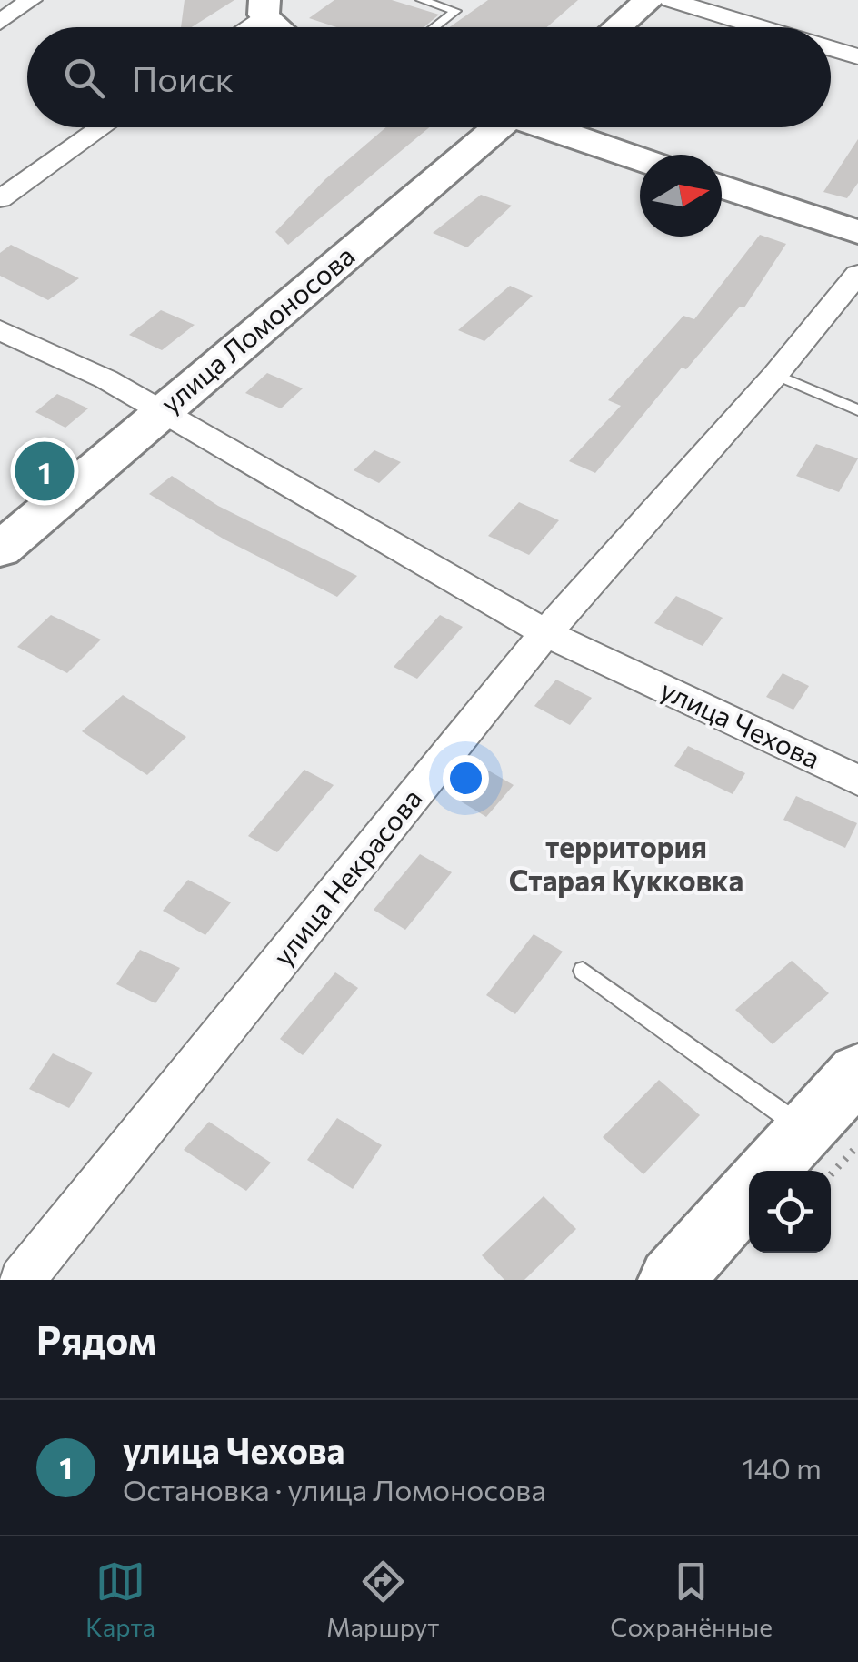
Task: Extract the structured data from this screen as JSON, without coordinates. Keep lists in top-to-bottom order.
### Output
{
  "streets": {
    "street": ["улица Ломоносова", "улица Чехова", "улица Некрасова"]
  },
  "crossings": [
    ["улица Ломоносова", "улица Чехова"],
    ["улица Чехова", "улица Некрасова"]
  ],
  "districts": ["территория Старая Кукковка"],
  "north": "right",
  "page": {
    "search": "Поиск",
    "pins": "1",
    "heading": "Рядом",
    "list": [
      {
        "mark": "1",
        "name": "улица Чехова",
        "note": "Остановка · улица Ломоносова",
        "value": "140 m"
      }
    ],
    "nav": ["Карта", "Маршрут", "Сохранённые"]
  }
}
